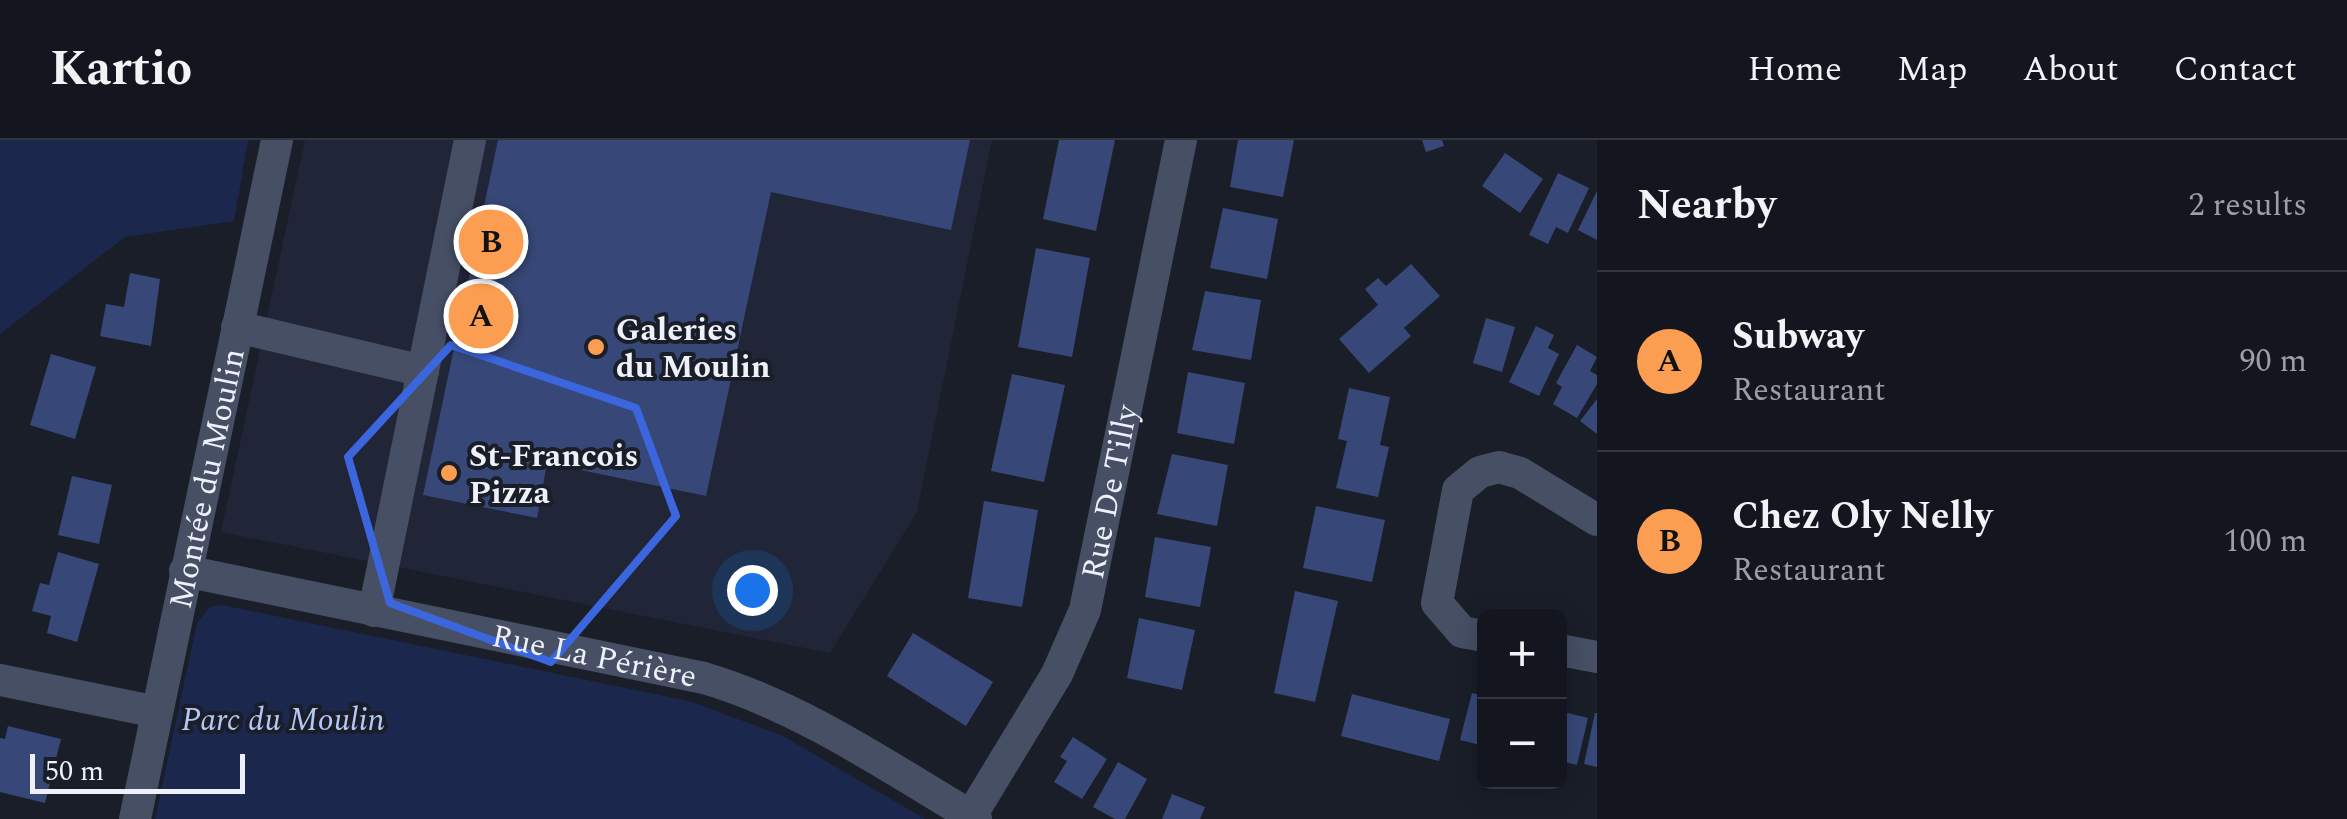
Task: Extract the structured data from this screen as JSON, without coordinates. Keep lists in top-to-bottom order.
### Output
{
  "streets": {
    "street": ["Montée du Moulin", "Rue De Tilly", "Rue La Périère"]
  },
  "crossings": [
    ["Montée du Moulin", "Rue La Périère"],
    ["Rue De Tilly", "Rue La Périère"]
  ],
  "parks": ["Parc du Moulin"],
  "places": ["Galeries du Moulin", "St-Francois Pizza"],
  "scale_bar": "50 m",
  "page": {
    "header": "Kartio",
    "nav": [
      "Home",
      "Map",
      "About",
      "Contact"
    ],
    "heading": ["Nearby", "2 results"],
    "pins": ["B", "A"],
    "list": [
      {
        "mark": "A",
        "name": "Subway",
        "note": "Restaurant",
        "value": "90 m"
      },
      {
        "mark": "B",
        "name": "Chez Oly Nelly",
        "note": "Restaurant",
        "value": "100 m"
      }
    ],
    "map_buttons": ["+", "−"],
    "scale": "50 m"
  }
}
